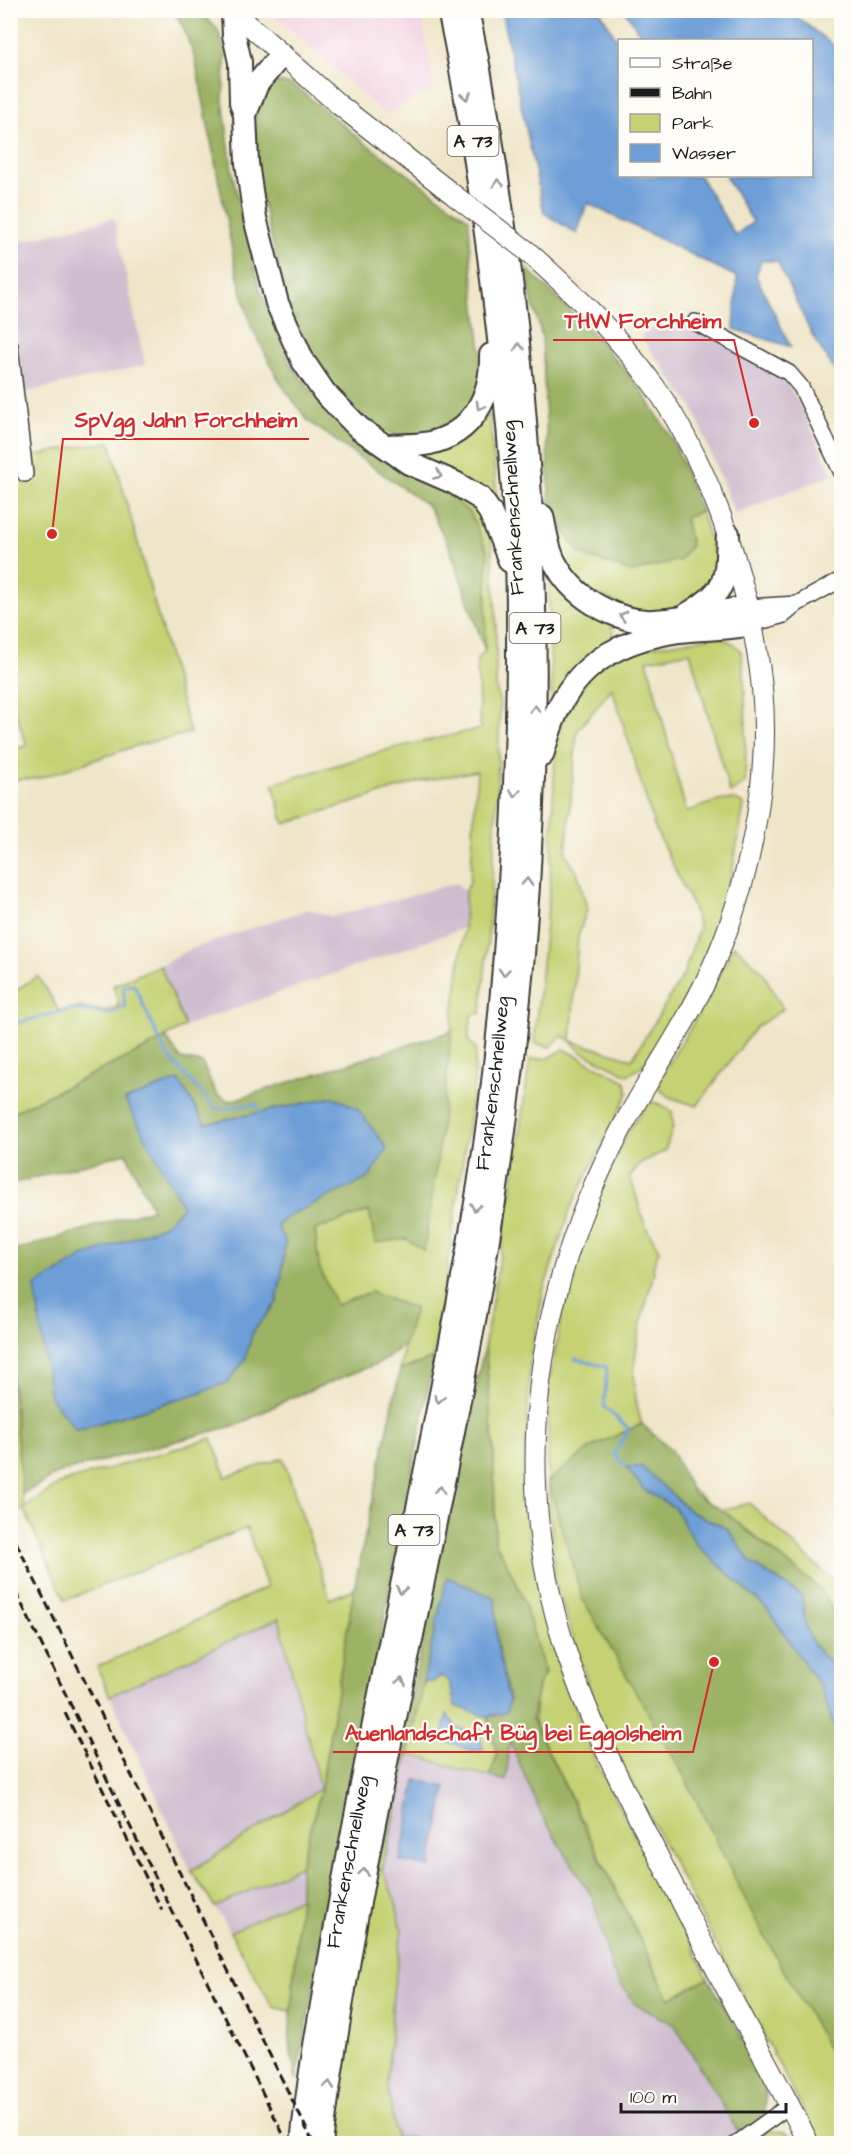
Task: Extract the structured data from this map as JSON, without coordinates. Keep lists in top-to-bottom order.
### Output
{
  "streets": {
    "highway": ["A 73", "Frankenschnellweg"]
  },
  "places": ["THW Forchheim", "SpVgg Jahn Forchheim", "Auenlandschaft Büg bei Eggolsheim"],
  "legend": [
    "Straße",
    "Bahn",
    "Park",
    "Wasser"
  ],
  "scale_bar": "100 m"
}
